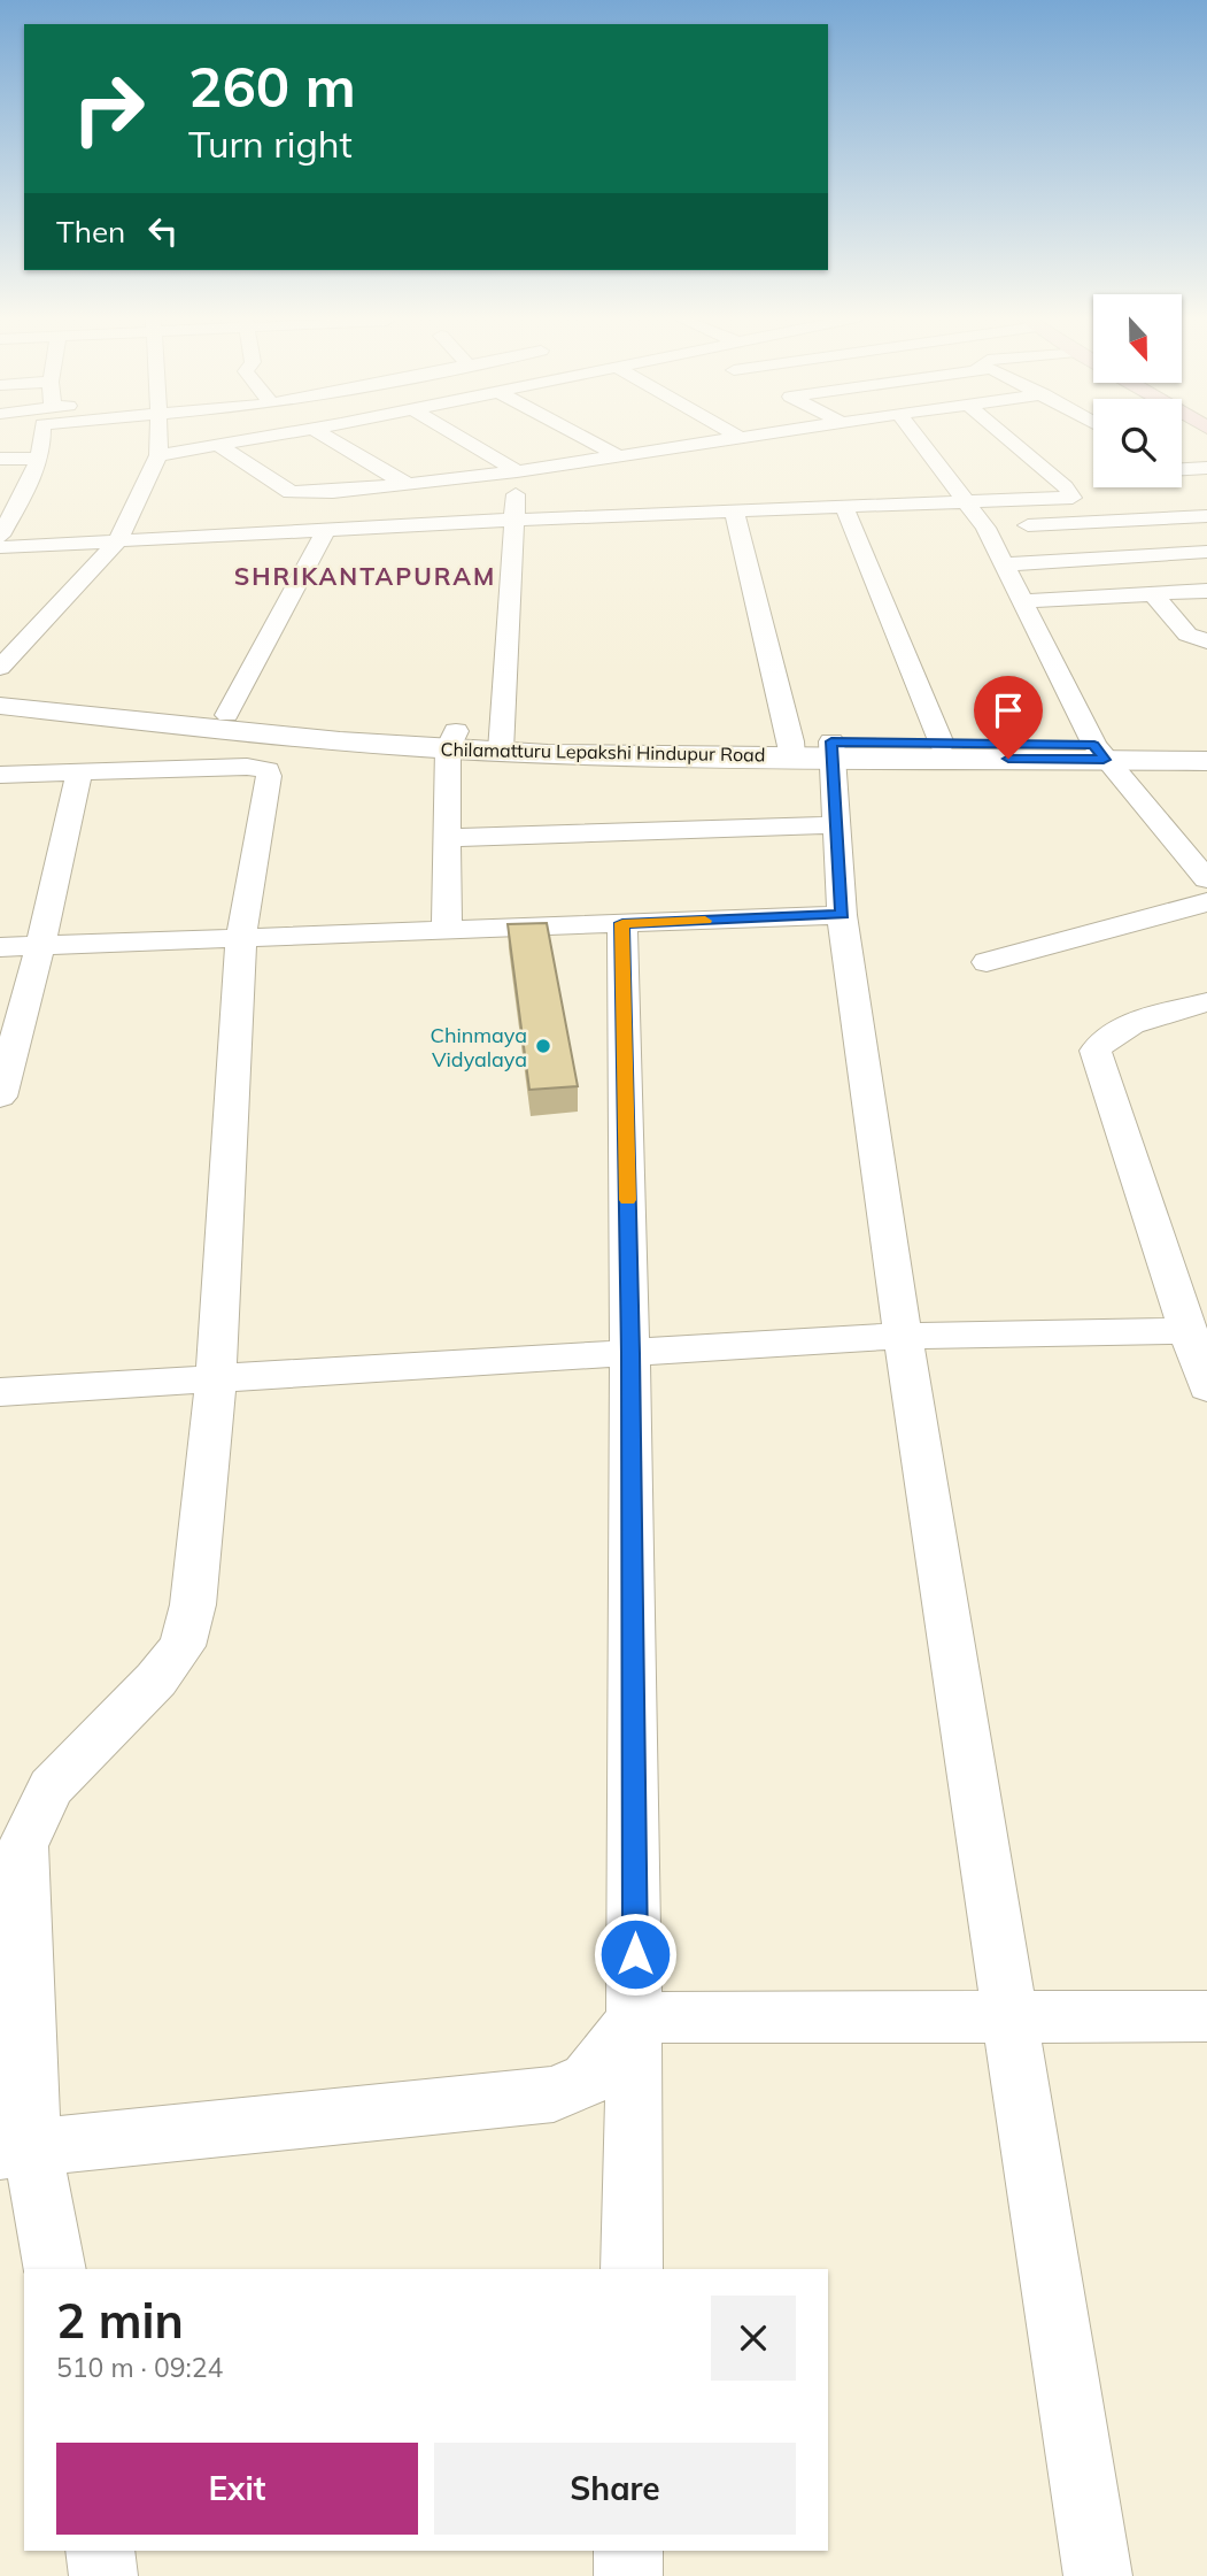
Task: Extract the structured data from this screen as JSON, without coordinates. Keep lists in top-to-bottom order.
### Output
{
  "streets": {
    "street": ["Chilamatturu Lepakshi Hindupur Road"]
  },
  "districts": ["SHRIKANTAPURAM"],
  "places": ["Chinmaya Vidyalaya"],
  "north": "bottom",
  "page": {
    "turn": ["260 m", "Turn right"],
    "then": "Then",
    "heading": ["2 min", "510 m · 09:24"],
    "buttons": ["Exit", "Share"]
  }
}
